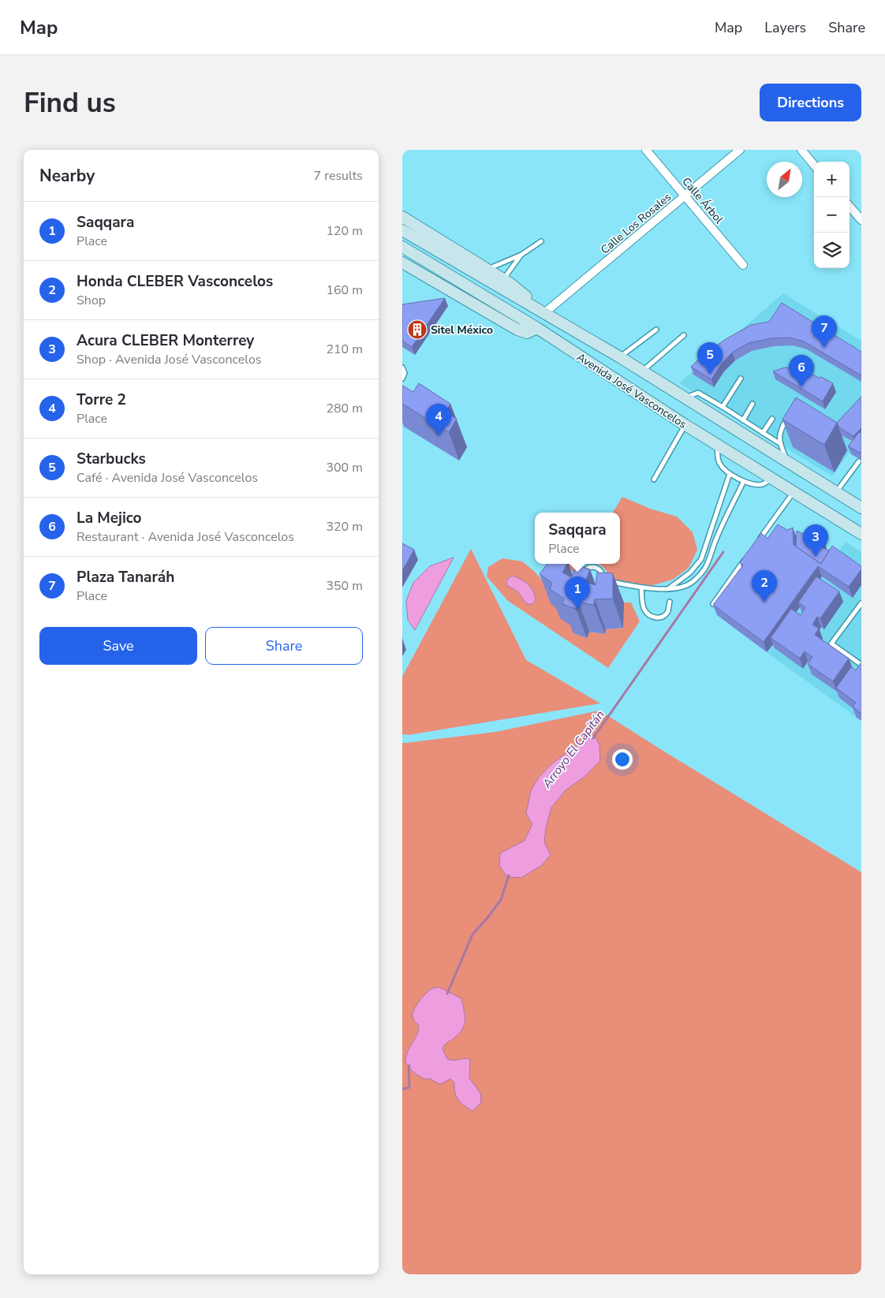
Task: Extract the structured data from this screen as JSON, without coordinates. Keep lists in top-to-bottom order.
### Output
{
  "streets": {
    "main road": ["Avenida José Vasconcelos"],
    "street": ["Calle Árbol", "Calle Los Rosales"]
  },
  "crossings": [
    ["Calle Árbol", "Calle Los Rosales"],
    ["Calle Los Rosales", "Avenida José Vasconcelos"]
  ],
  "water": ["Arroyo El Capitán"],
  "places": {
    "building": ["Sitel México"]
  },
  "north": "top right",
  "page": {
    "header": "Map",
    "nav": ["Map", "Layers", "Share"],
    "buttons": [
      "Directions",
      ["Save", "Share"]
    ],
    "title": "Find us",
    "heading": ["Nearby", "7 results"],
    "map_buttons": ["+", "−"],
    "list": [
      {
        "mark": "1",
        "name": "Saqqara",
        "note": "Place",
        "value": "120 m"
      },
      {
        "mark": "2",
        "name": "Honda CLEBER Vasconcelos",
        "note": "Shop",
        "value": "160 m"
      },
      {
        "mark": "3",
        "name": "Acura CLEBER Monterrey",
        "note": "Shop · Avenida José Vasconcelos",
        "value": "210 m"
      },
      {
        "mark": "4",
        "name": "Torre 2",
        "note": "Place",
        "value": "280 m"
      },
      {
        "mark": "5",
        "name": "Starbucks",
        "note": "Café · Avenida José Vasconcelos",
        "value": "300 m"
      },
      {
        "mark": "6",
        "name": "La Mejico",
        "note": "Restaurant · Avenida José Vasconcelos",
        "value": "320 m"
      },
      {
        "mark": "7",
        "name": "Plaza Tanaráh",
        "note": "Place",
        "value": "350 m"
      }
    ],
    "pins": [
      "7",
      "5",
      "6",
      "4",
      "3",
      "2",
      "1"
    ],
    "popup": ["Saqqara", "Place"]
  }
}
